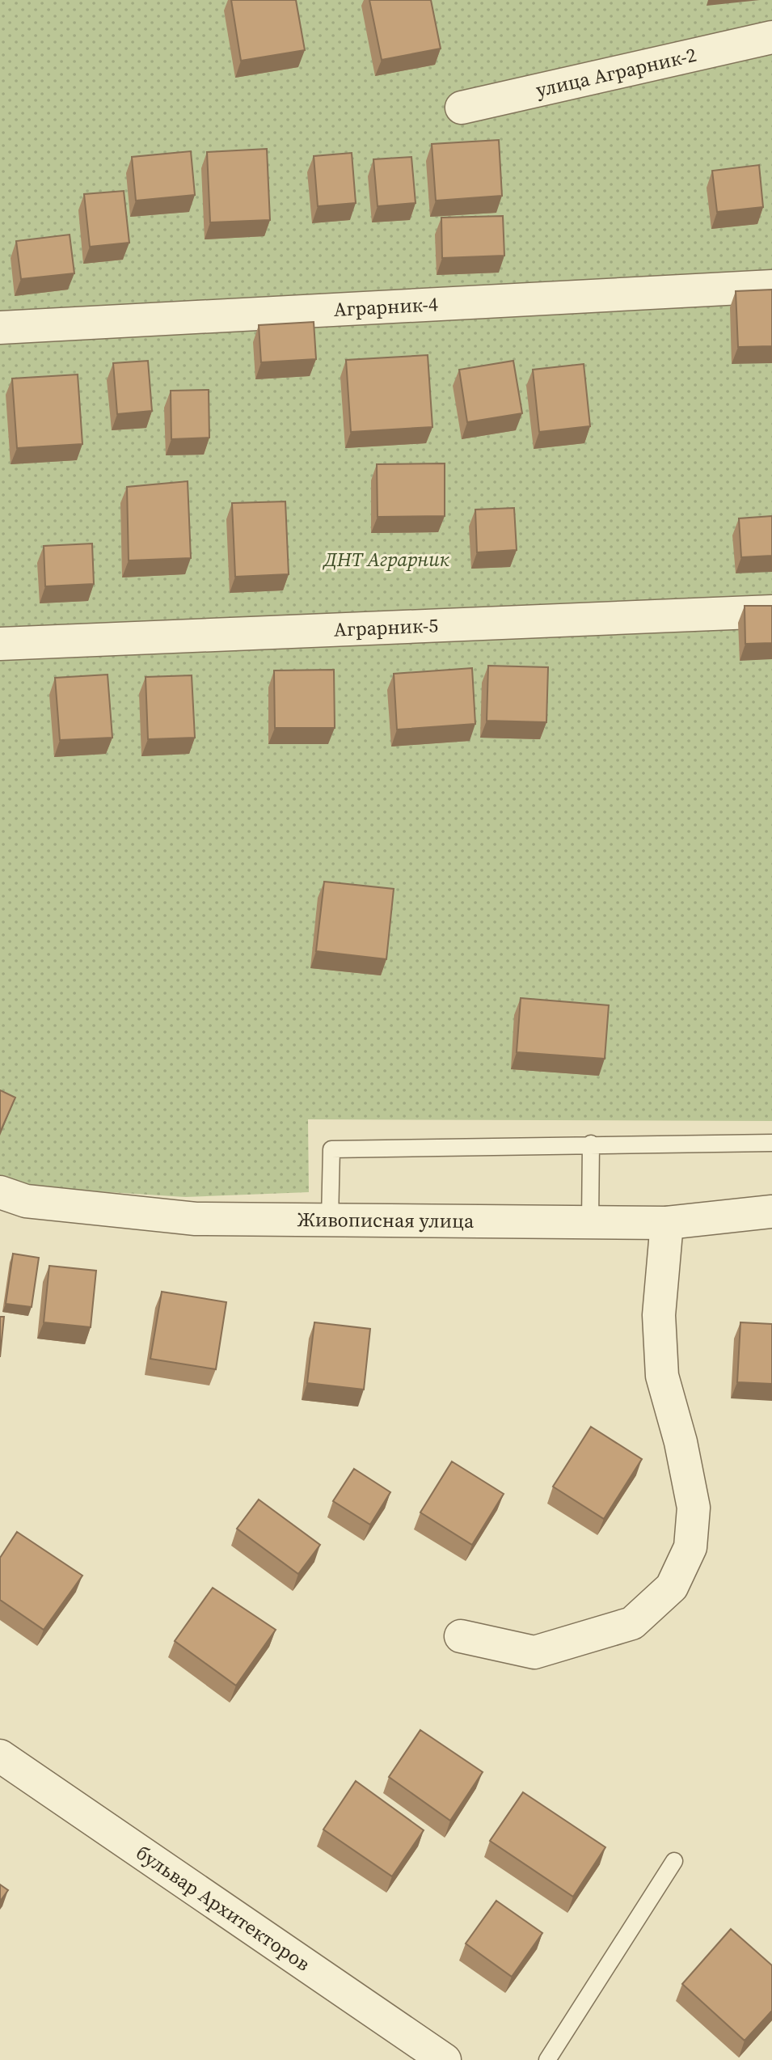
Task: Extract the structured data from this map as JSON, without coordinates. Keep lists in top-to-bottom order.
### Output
{
  "streets": {
    "street": [
      "улица Аграрник-2",
      "Аграрник-4",
      "Аграрник-5",
      "Живописная улица",
      "бульвар Архитекторов"
    ]
  },
  "parks": ["ДНТ Аграрник"]
}
